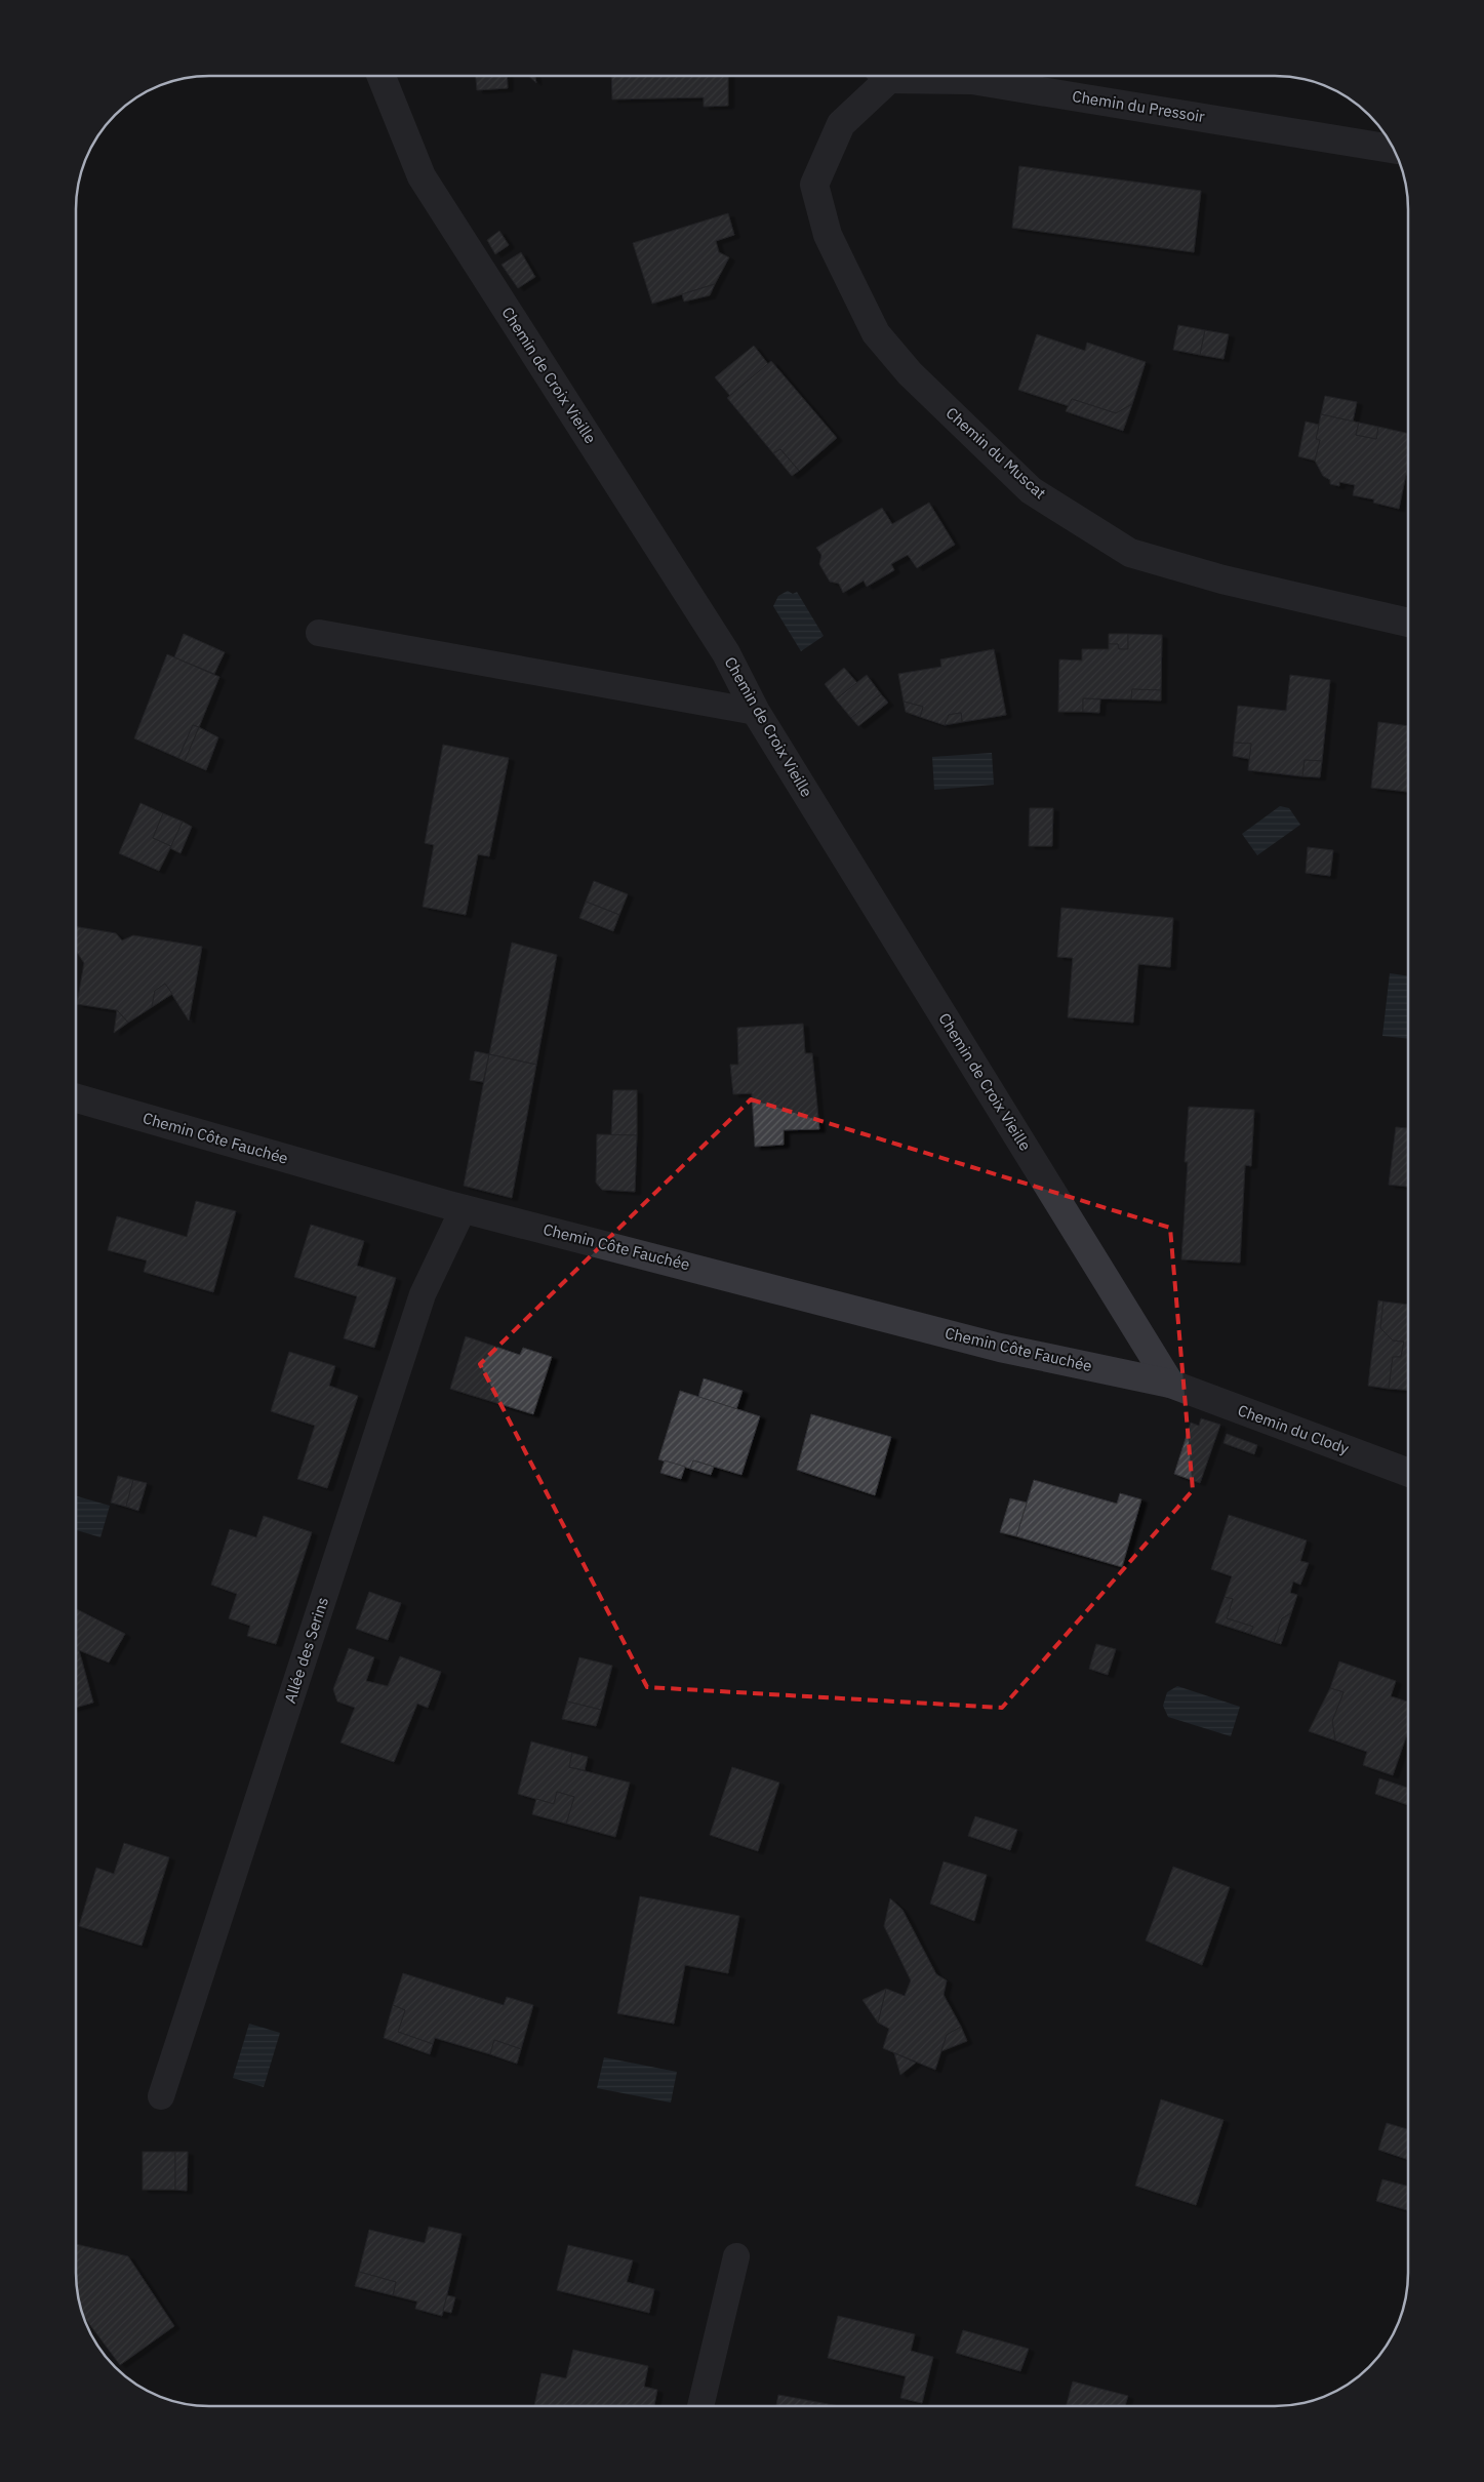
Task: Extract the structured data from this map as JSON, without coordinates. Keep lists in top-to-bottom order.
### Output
{
  "streets": {
    "street": [
      "Chemin du Pressoir",
      "Chemin de Croix Vieille",
      "Chemin du Muscat",
      "Chemin Côte Fauchée",
      "Chemin du Clody"
    ],
    "lane": ["Allée des Serins"]
  },
  "crossings": [
    ["Chemin de Croix Vieille", "Chemin Côte Fauchée"],
    ["Chemin de Croix Vieille", "Chemin du Clody"],
    ["Chemin Côte Fauchée", "Chemin du Clody"],
    ["Chemin Côte Fauchée", "Allée des Serins"]
  ]
}
